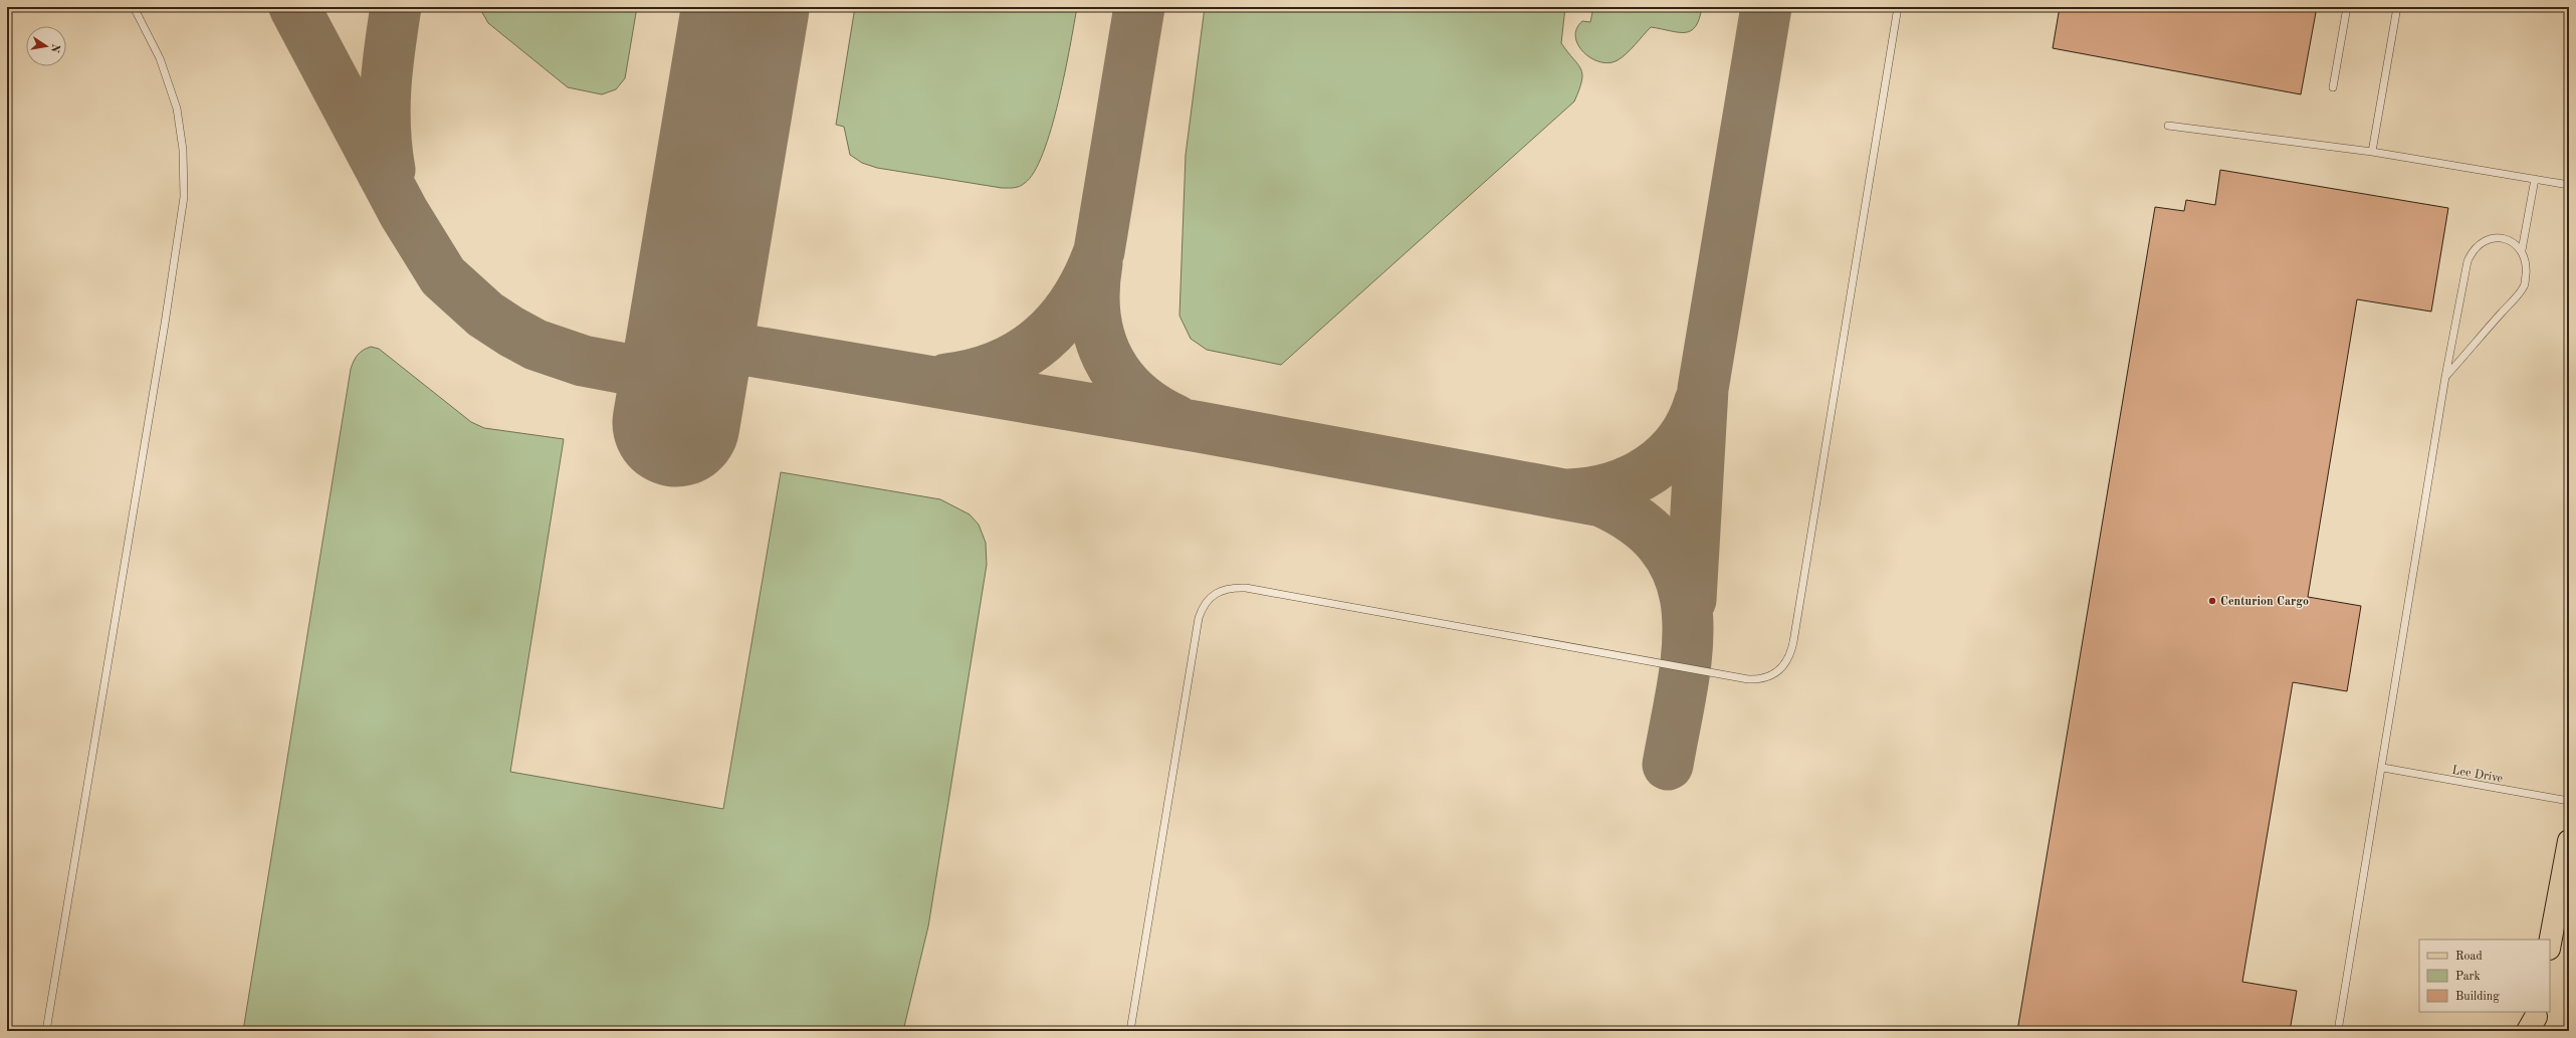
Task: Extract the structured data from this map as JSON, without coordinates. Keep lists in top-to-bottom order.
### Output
{
  "streets": {
    "lane": ["Lee Drive"]
  },
  "places": ["Centurion Cargo"],
  "legend": ["Road", "Park", "Building"],
  "north": "right"
}
